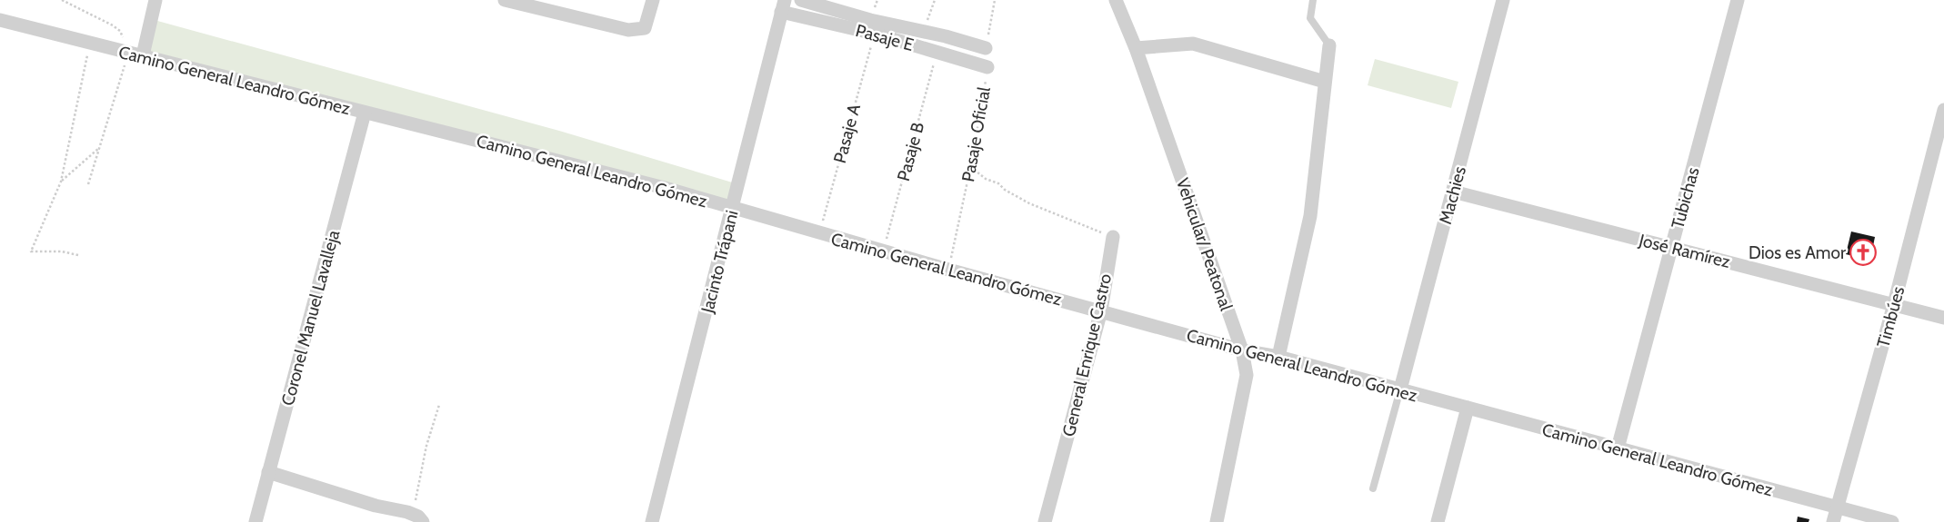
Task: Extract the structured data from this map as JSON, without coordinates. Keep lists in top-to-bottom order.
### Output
{
  "streets": {
    "street": [
      "Pasaje E",
      "Camino General Leandro Gómez",
      "Machies",
      "Tubichas",
      "Vehicular/ Peatonal",
      "José Ramírez",
      "Jacinto Trápani",
      "Timbúes",
      "Coronel Manuel Lavalleja",
      "General Enrique Castro"
    ],
    "path": ["Pasaje A", "Pasaje Oficial", "Pasaje B"]
  },
  "crossings": [
    ["Pasaje E", "Pasaje A"],
    ["Pasaje E", "Pasaje Oficial"],
    ["Pasaje E", "Pasaje B"],
    ["Pasaje E", "Jacinto Trápani"],
    ["Camino General Leandro Gómez", "Pasaje A"],
    ["Camino General Leandro Gómez", "Pasaje Oficial"],
    ["Camino General Leandro Gómez", "Pasaje B"],
    ["Camino General Leandro Gómez", "Machies"],
    ["Camino General Leandro Gómez", "Tubichas"],
    ["Camino General Leandro Gómez", "Vehicular/ Peatonal"],
    ["Camino General Leandro Gómez", "Jacinto Trápani"],
    ["Camino General Leandro Gómez", "Timbúes"],
    ["Camino General Leandro Gómez", "Coronel Manuel Lavalleja"],
    ["Camino General Leandro Gómez", "General Enrique Castro"],
    ["Machies", "José Ramírez"],
    ["Tubichas", "José Ramírez"],
    ["José Ramírez", "Timbúes"]
  ],
  "places": {
    "church": ["Dios es Amor"]
  }
}
